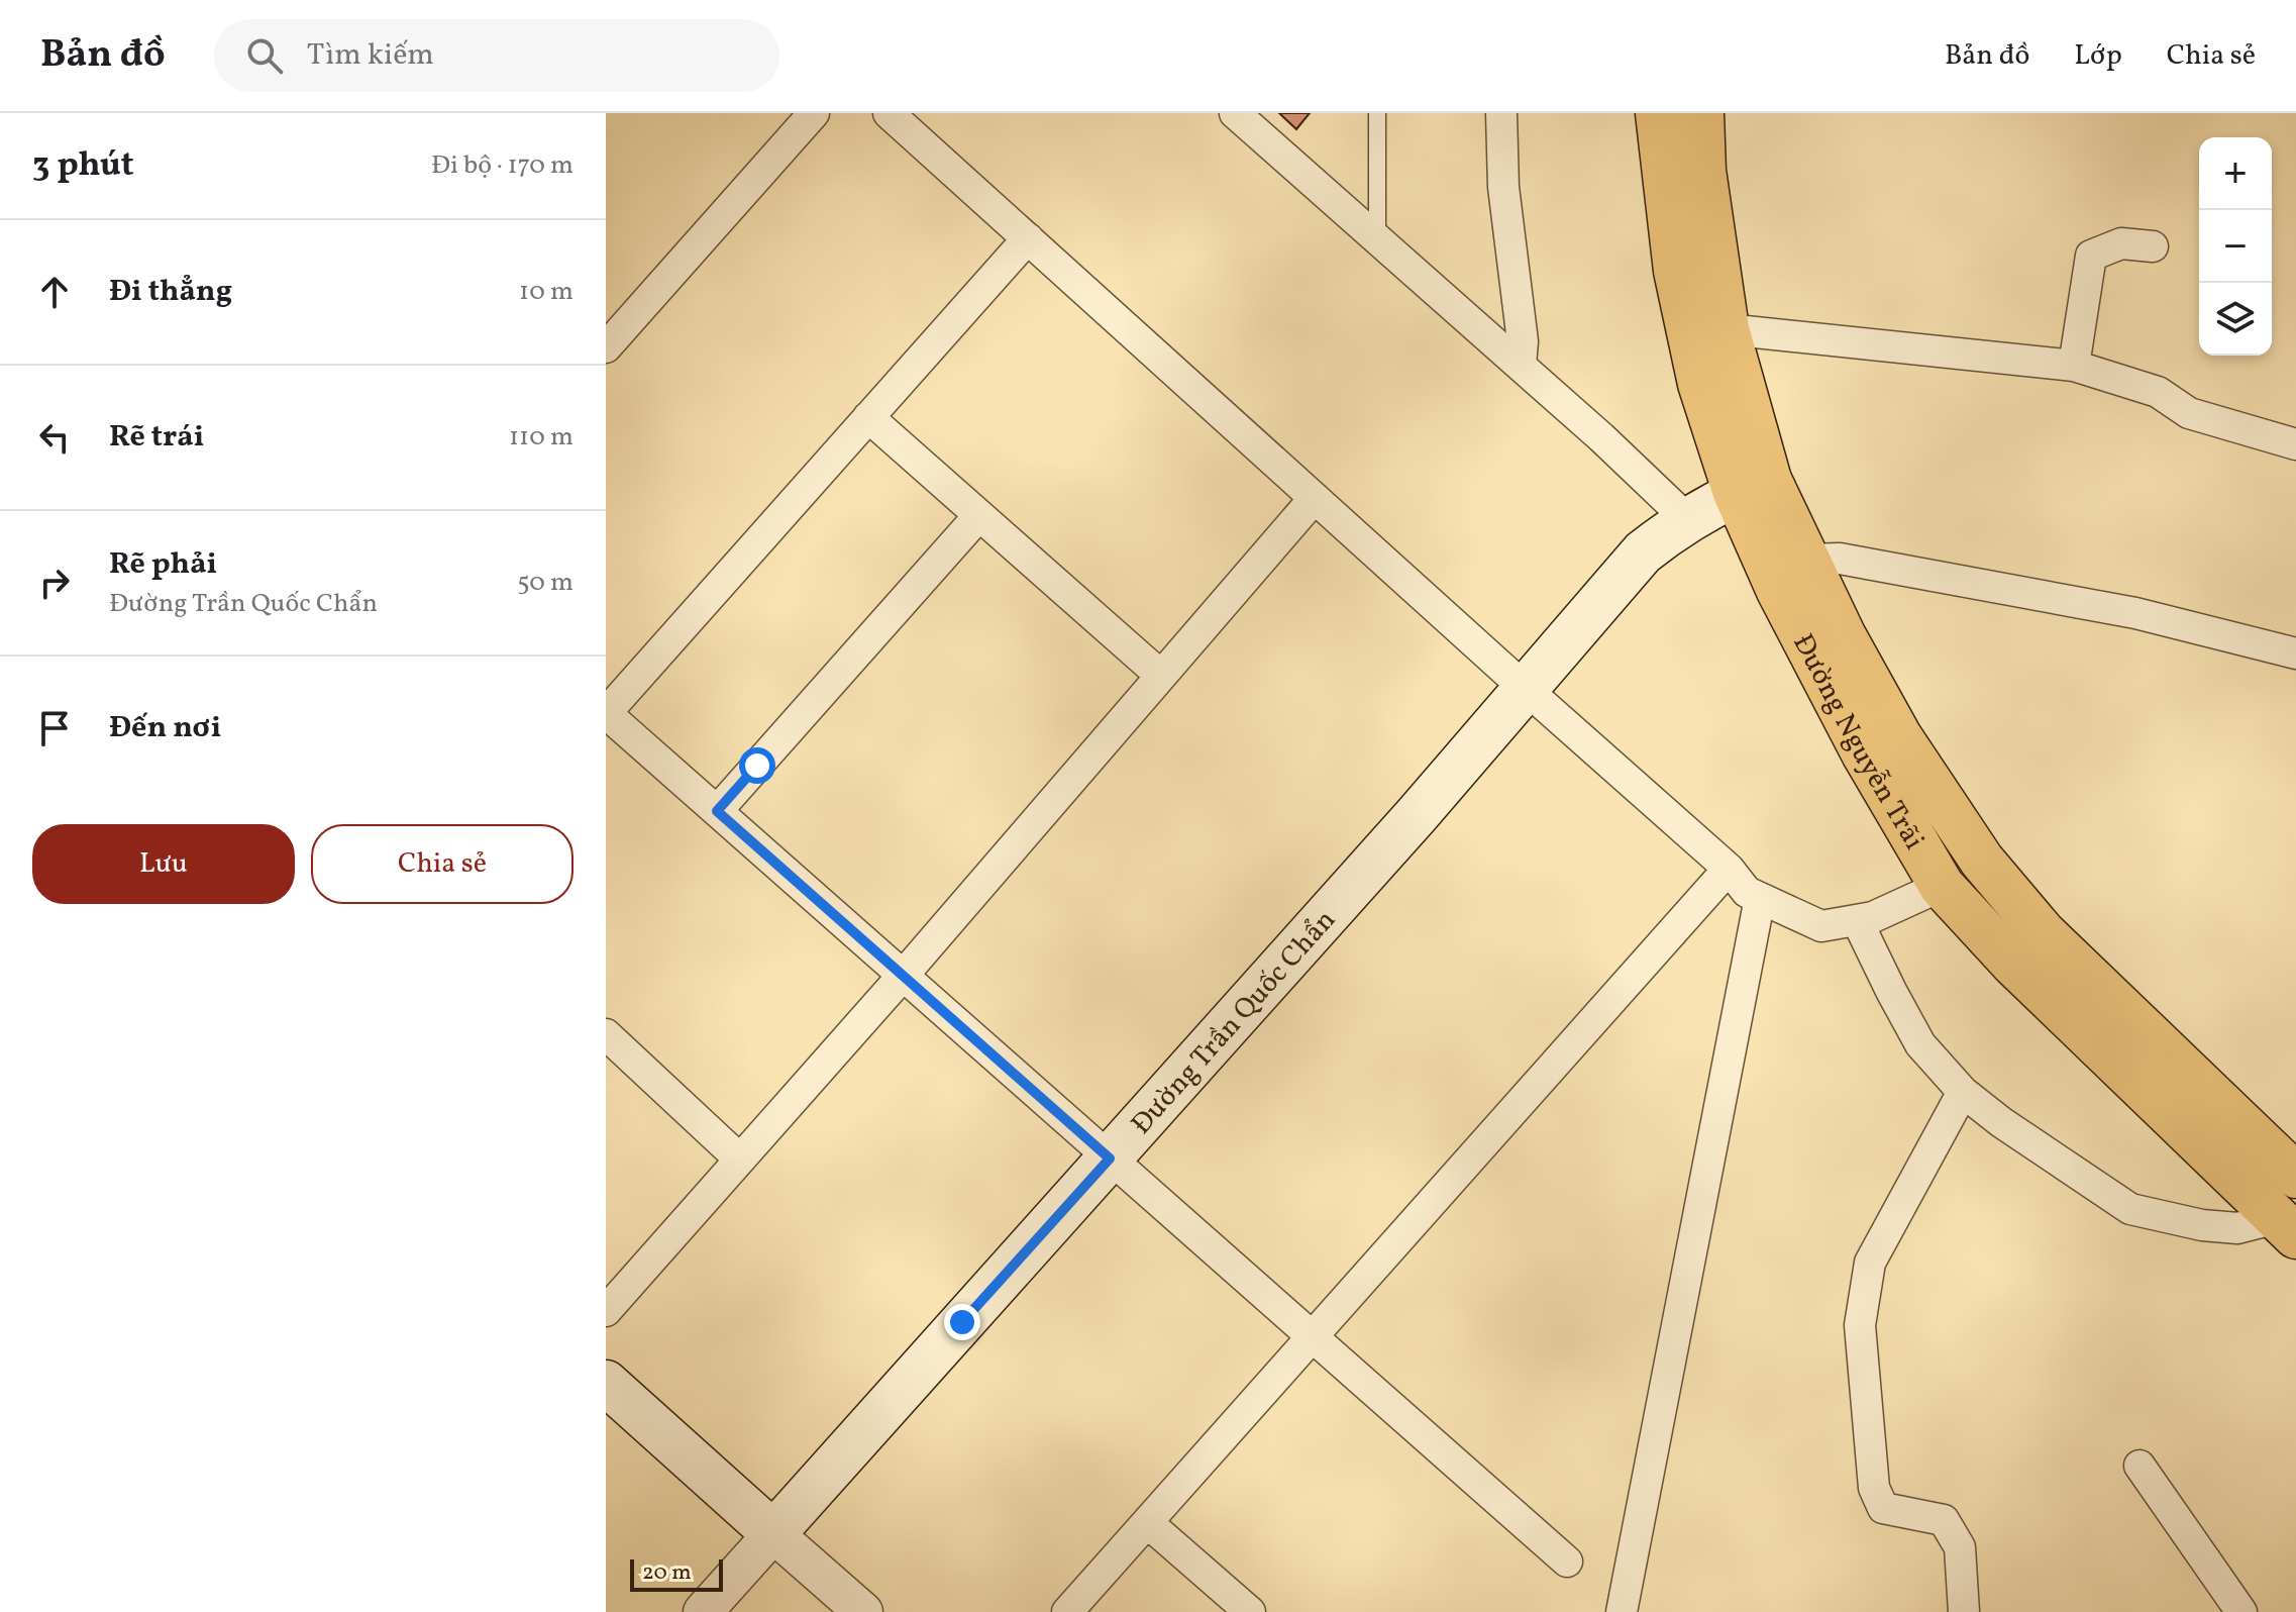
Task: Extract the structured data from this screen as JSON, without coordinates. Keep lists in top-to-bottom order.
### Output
{
  "streets": {
    "highway": ["Đường Nguyễn Trãi"],
    "main road": ["Đường Trần Quốc Chẩn"]
  },
  "crossings": [
    ["Đường Nguyễn Trãi", "Đường Trần Quốc Chẩn"]
  ],
  "scale_bar": "20 m",
  "page": {
    "header": "Bản đồ",
    "search": "Tìm kiếm",
    "nav": ["Bản đồ", "Lớp", "Chia sẻ"],
    "heading": ["3 phút", "Đi bộ · 170 m"],
    "map_buttons": ["+", "−"],
    "list": [
      ["Đi thẳng", "10 m"],
      ["Rẽ trái", "110 m"],
      ["Rẽ phải", "Đường Trần Quốc Chẩn", "50 m"],
      "Đến nơi"
    ],
    "buttons": ["Lưu", "Chia sẻ"],
    "scale": "20 m"
  }
}
